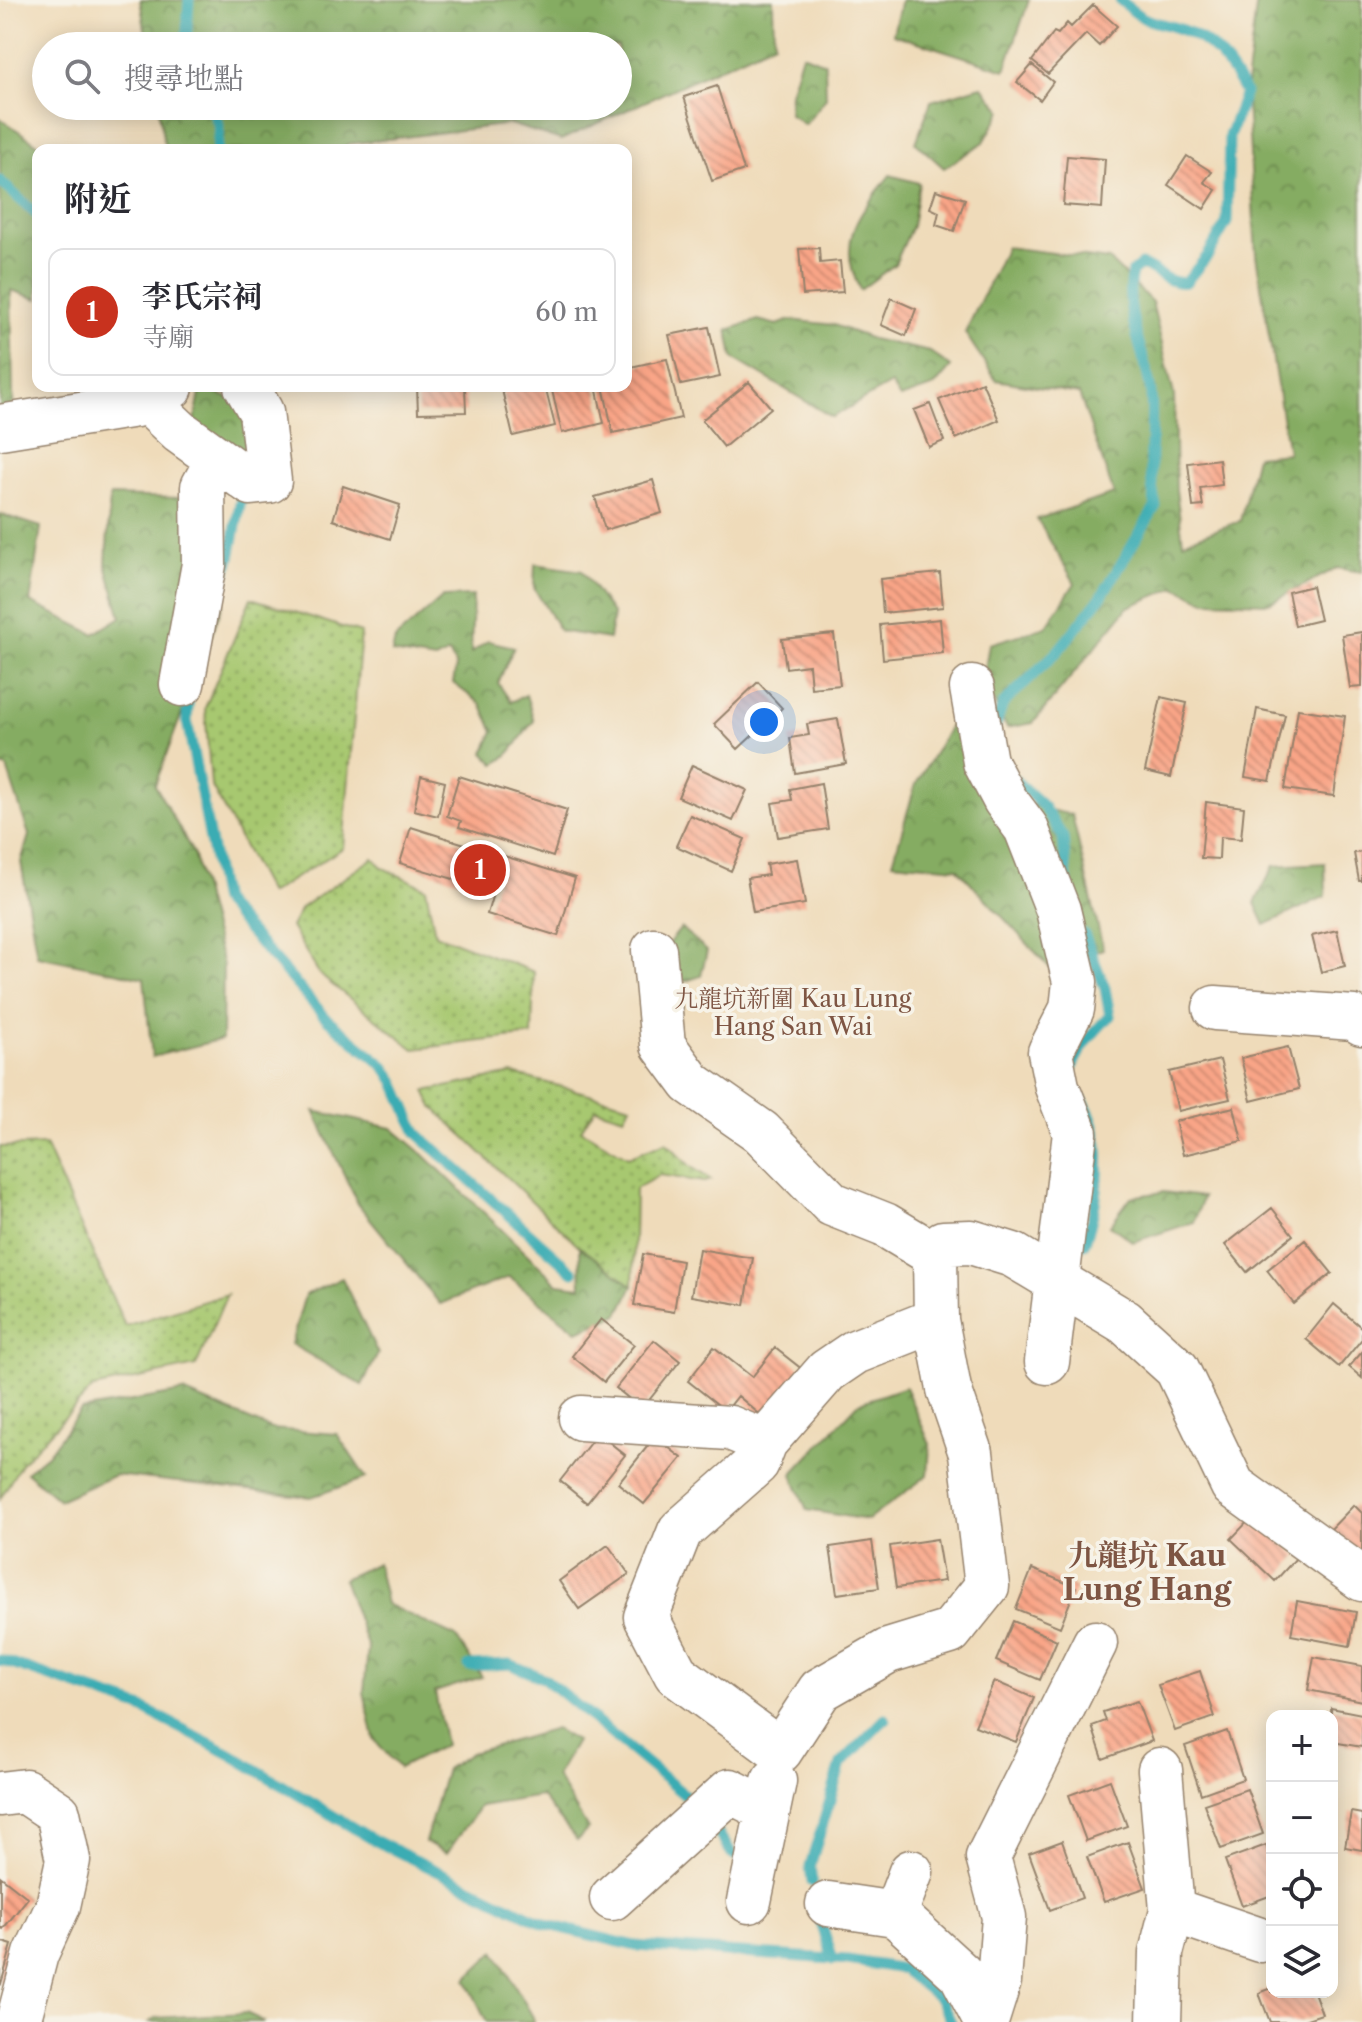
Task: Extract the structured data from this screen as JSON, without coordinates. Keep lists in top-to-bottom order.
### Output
{
  "districts": ["九龍坑新圍 Kau Lung Hang San Wai", "九龍坑 Kau Lung Hang"],
  "page": {
    "search": "搜尋地點",
    "heading": "附近",
    "list": [
      {
        "mark": "1",
        "name": "李氏宗祠",
        "note": "寺廟",
        "value": "60 m"
      }
    ],
    "pins": "1",
    "map_buttons": ["+", "−"]
  }
}
